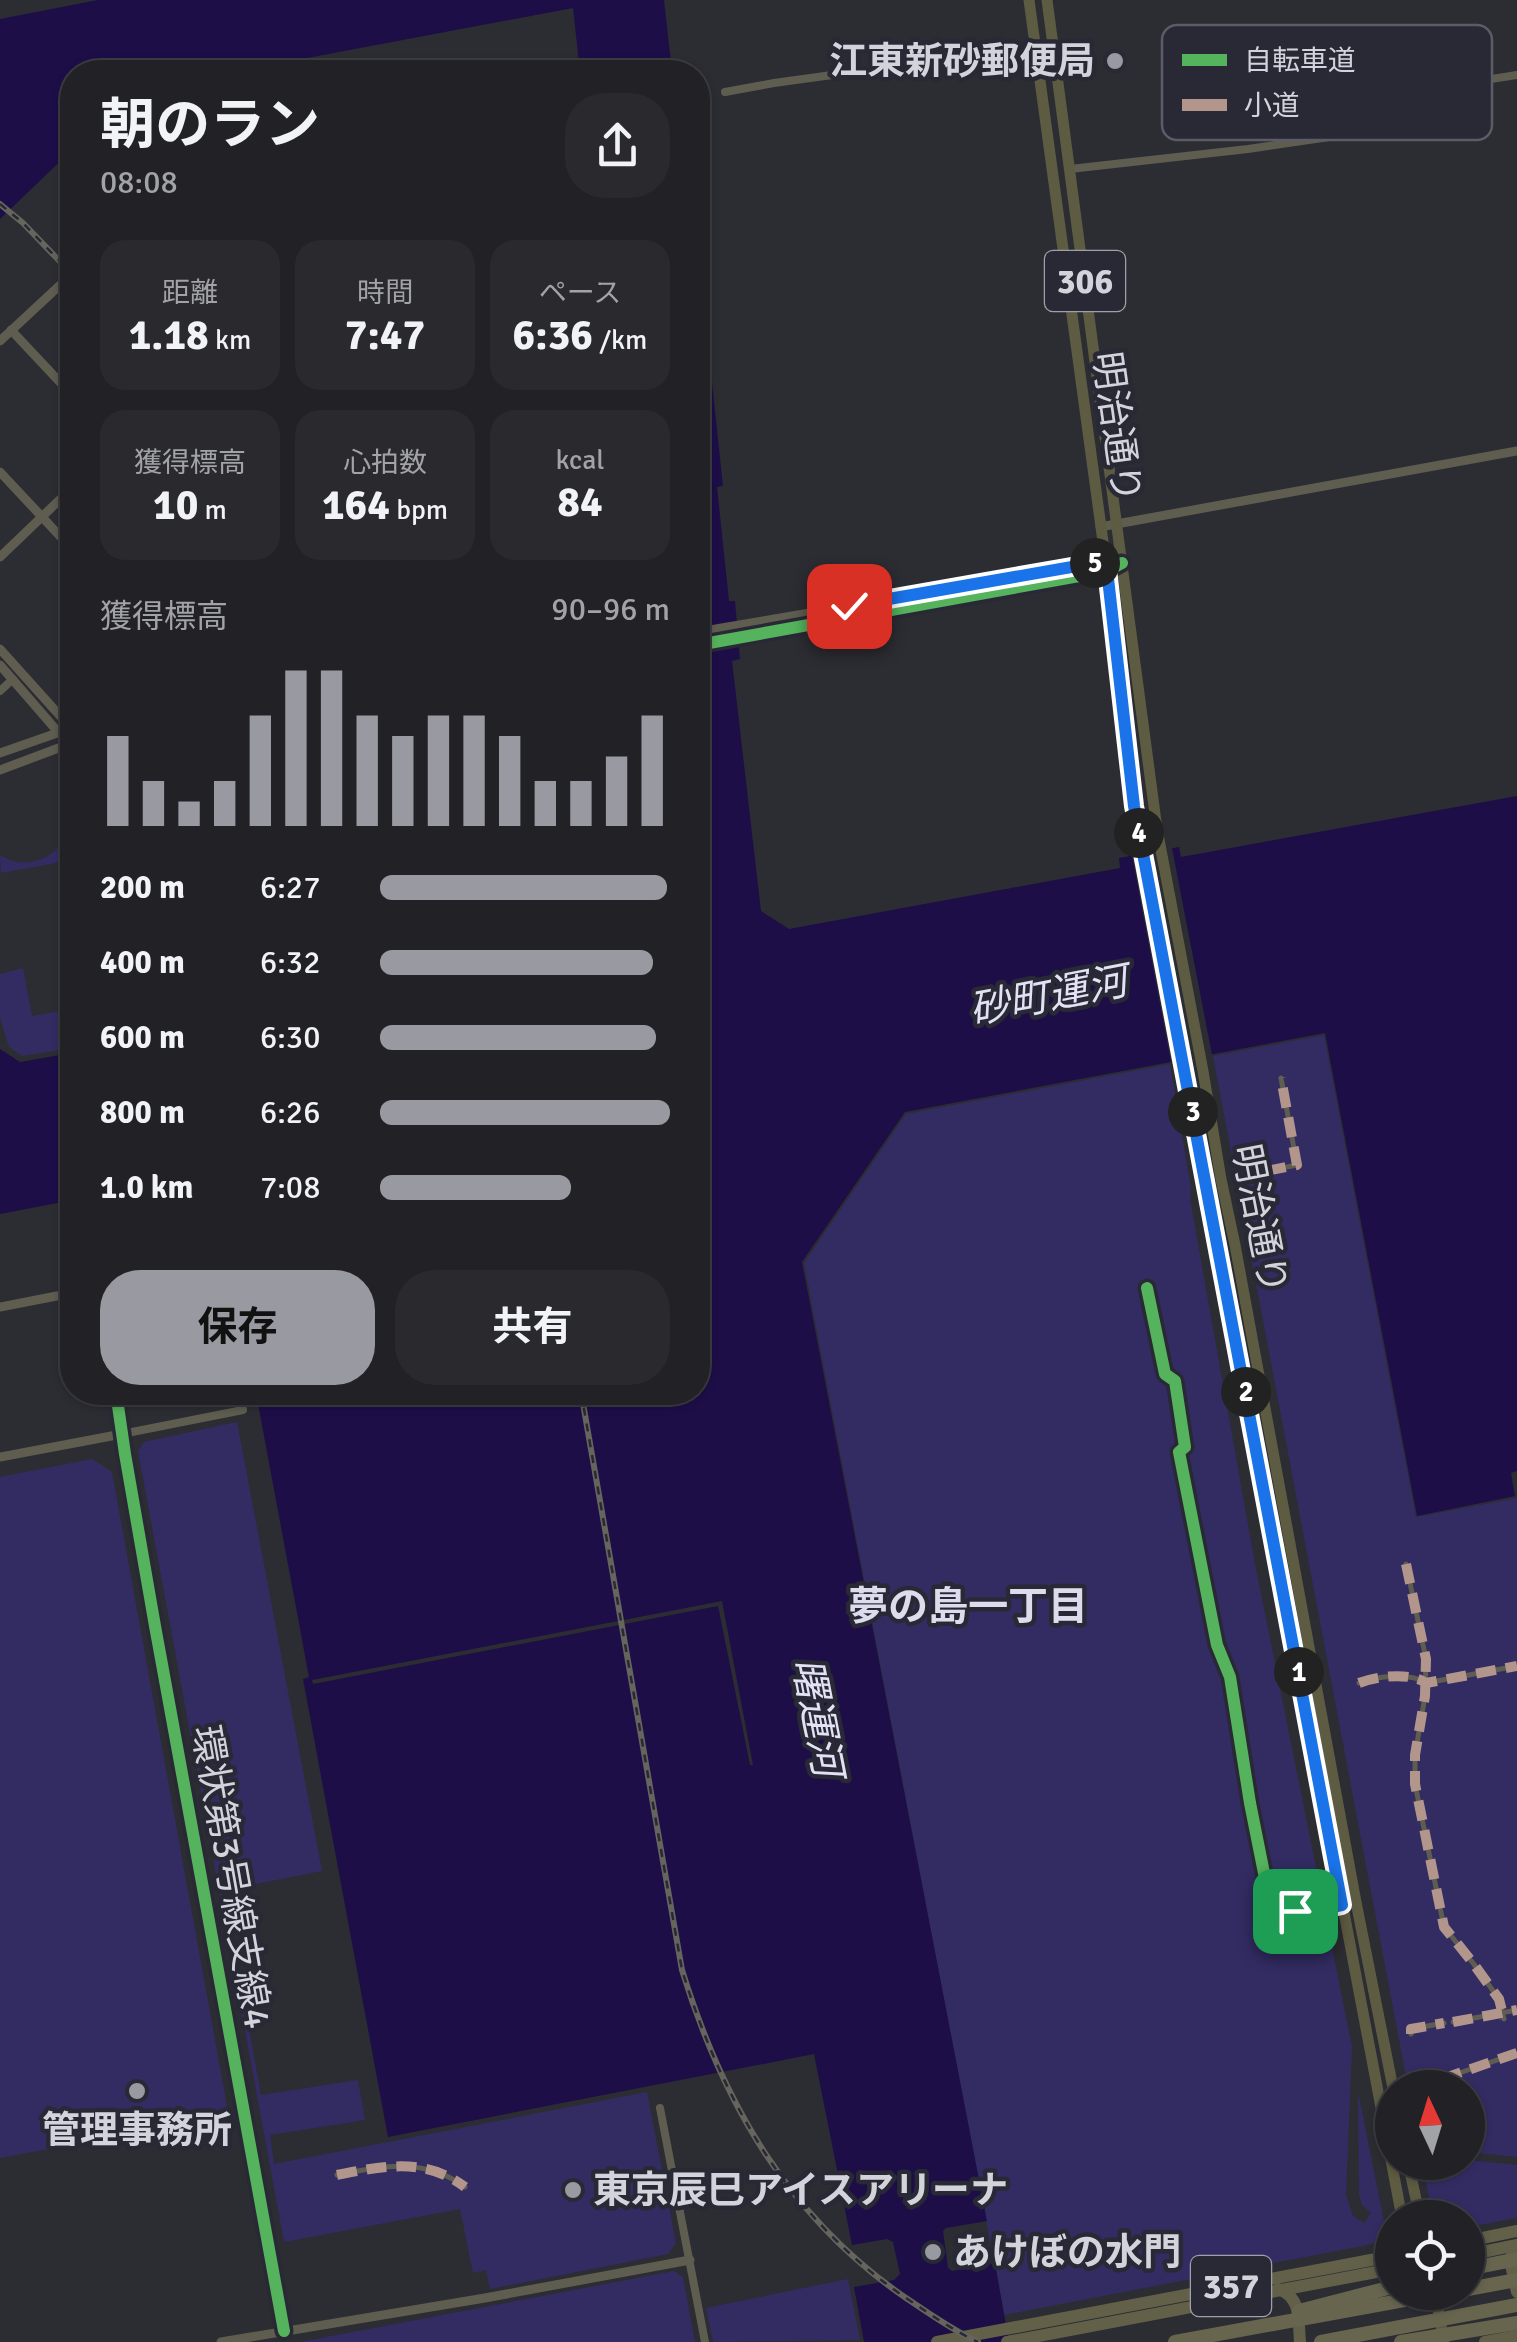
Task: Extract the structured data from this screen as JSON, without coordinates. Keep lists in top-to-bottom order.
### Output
{
  "streets": {
    "highway": ["357"],
    "main road": ["306", "明治通り"],
    "street": ["環状第3号線支線4"]
  },
  "districts": ["夢の島一丁目"],
  "water": ["砂町運河", "曙運河"],
  "places": [
    "江東新砂郵便局",
    "管理事務所",
    "東京辰巳アイスアリーナ",
    "あけぼの水門"
  ],
  "legend": ["自転車道", "小道"],
  "north": "top",
  "page": {
    "heading": ["朝のラン", "08:08"],
    "stats": [
      ["距離", "1.18 km"],
      ["時間", "7:47"],
      ["ペース", "6:36 /km"],
      ["獲得標高", "10 m"],
      ["心拍数", "164 bpm"],
      ["kcal", "84"]
    ],
    "pins": [
      "5",
      "4",
      "3",
      "2",
      "1"
    ],
    "chart": ["獲得標高", "90–96 m"],
    "list": [
      {
        "name": "200 m",
        "note": "6:27"
      },
      {
        "name": "400 m",
        "note": "6:32"
      },
      {
        "name": "600 m",
        "note": "6:30"
      },
      {
        "name": "800 m",
        "note": "6:26"
      },
      {
        "name": "1.0 km",
        "note": "7:08"
      }
    ],
    "buttons": ["保存", "共有"]
  }
}
